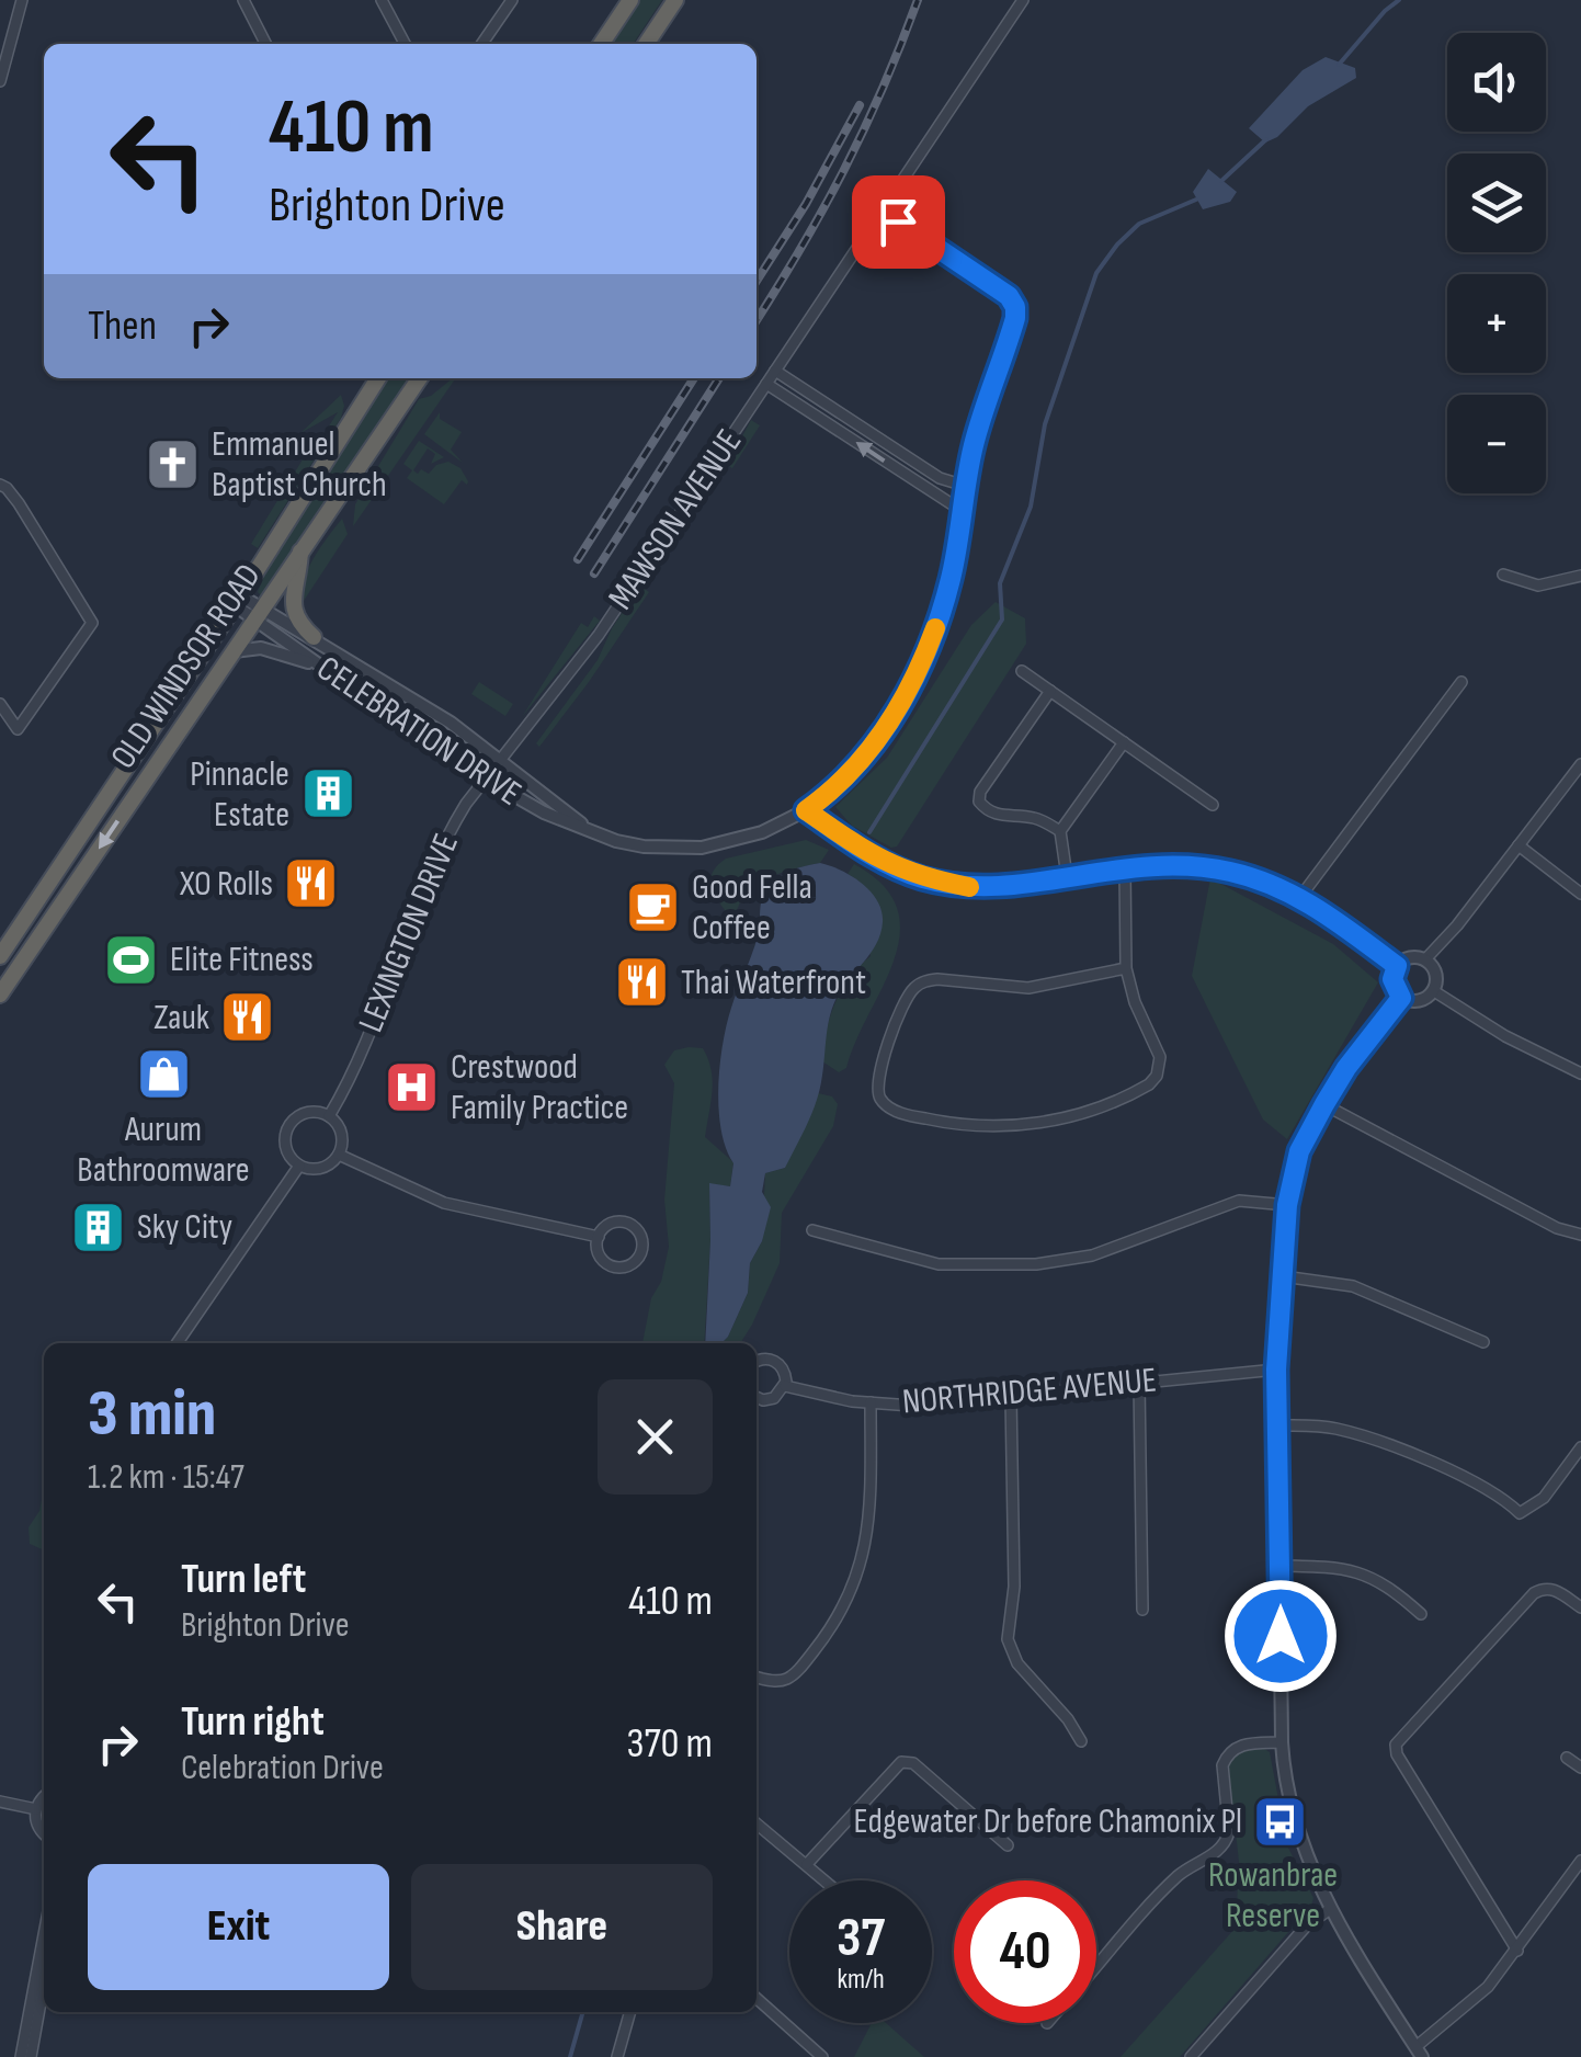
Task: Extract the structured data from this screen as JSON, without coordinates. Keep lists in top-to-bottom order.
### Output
{
  "streets": {
    "highway": ["OLD WINDSOR ROAD"],
    "street": [
      "MAWSON AVENUE",
      "CELEBRATION DRIVE",
      "LEXINGTON DRIVE",
      "NORTHRIDGE AVENUE"
    ]
  },
  "crossings": [
    ["MAWSON AVENUE", "CELEBRATION DRIVE"],
    ["MAWSON AVENUE", "LEXINGTON DRIVE"],
    ["OLD WINDSOR ROAD", "CELEBRATION DRIVE"],
    ["CELEBRATION DRIVE", "LEXINGTON DRIVE"]
  ],
  "parks": ["Rowanbrae Reserve"],
  "places": {
    "church": ["Emmanuel Baptist Church"],
    "building": ["Pinnacle Estate", "Sky City"],
    "restaurant": ["XO Rolls", "Thai Waterfront", "Zauk"],
    "cafe": ["Good Fella Coffee"],
    "sports": ["Elite Fitness"],
    "shop": ["Aurum Bathroomware"],
    "hospital": ["Crestwood Family Practice"],
    "bus stop": ["Edgewater Dr before Chamonix Pl"]
  },
  "page": {
    "map_buttons": ["+", "−"],
    "turn": ["410 m", "Brighton Drive"],
    "then": "Then",
    "heading": ["3 min", "1.2 km · 15:47"],
    "list": [
      {
        "name": "Turn left",
        "note": "Brighton Drive",
        "value": "410 m"
      },
      {
        "name": "Turn right",
        "note": "Celebration Drive",
        "value": "370 m"
      }
    ],
    "buttons": ["Exit", "Share"],
    "speed": "37 km/h",
    "limit": "40"
  }
}
